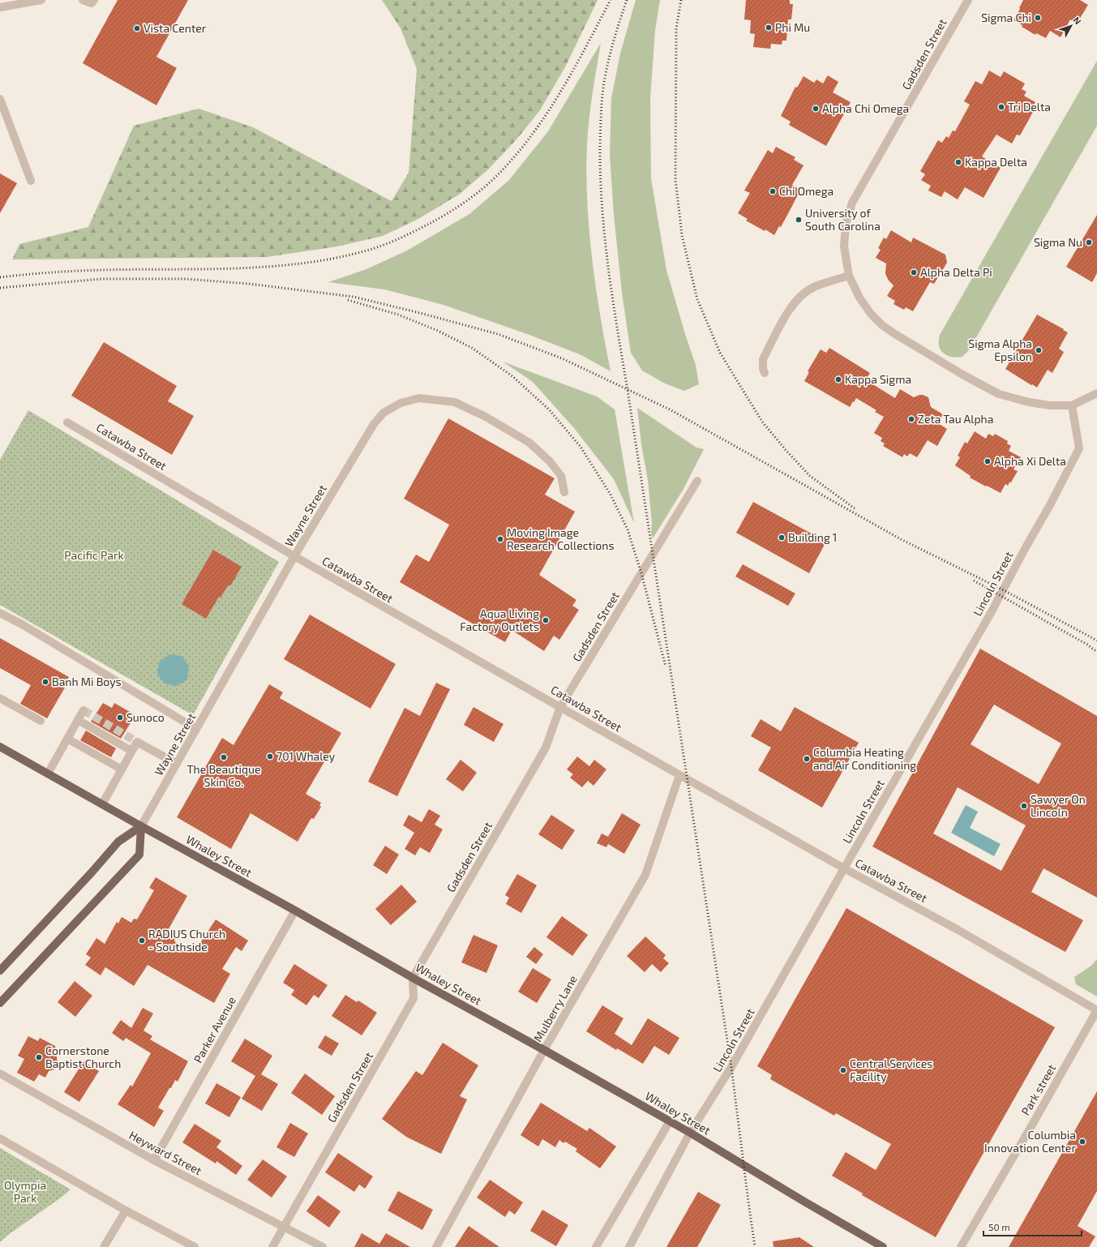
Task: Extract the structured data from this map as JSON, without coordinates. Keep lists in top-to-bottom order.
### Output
{
  "streets": {
    "main road": ["Wayne Street", "Whaley Street"],
    "street": [
      "Gadsden Street",
      "Catawba Street",
      "Lincoln Street",
      "Mulberry Lane",
      "Parker Avenue",
      "Park street",
      "Heyward Street"
    ]
  },
  "crossings": [
    ["Gadsden Street", "Catawba Street"],
    ["Gadsden Street", "Lincoln Street"],
    ["Gadsden Street", "Whaley Street"],
    ["Gadsden Street", "Heyward Street"],
    ["Catawba Street", "Wayne Street"],
    ["Catawba Street", "Lincoln Street"],
    ["Catawba Street", "Mulberry Lane"],
    ["Catawba Street", "Park street"],
    ["Wayne Street", "Whaley Street"],
    ["Lincoln Street", "Whaley Street"],
    ["Whaley Street", "Mulberry Lane"],
    ["Whaley Street", "Parker Avenue"],
    ["Parker Avenue", "Heyward Street"]
  ],
  "parks": ["Pacific Park", "Olympia Park"],
  "places": [
    "Sigma Chi",
    "Phi Mu",
    "Vista Center",
    "Tri Delta",
    "Alpha Chi Omega",
    "Kappa Delta",
    "Chi Omega",
    "University of South Carolina",
    "Sigma Nu",
    "Alpha Delta Pi",
    "Sigma Alpha Epsilon",
    "Kappa Sigma",
    "Zeta Tau Alpha",
    "Alpha Xi Delta",
    "Building 1",
    "Moving Image Research Collections",
    "Aqua Living Factory Outlets",
    "Banh Mi Boys",
    "Sunoco",
    "701 Whaley",
    "The Beautique Skin Co.",
    "Columbia Heating and Air Conditioning",
    "Sawyer On Lincoln",
    "RADIUS Church - Southside",
    "Cornerstone Baptist Church",
    "Central Services Facility",
    "Columbia Innovation Center"
  ],
  "scale_bar": "50 m",
  "north": "top right"
}
